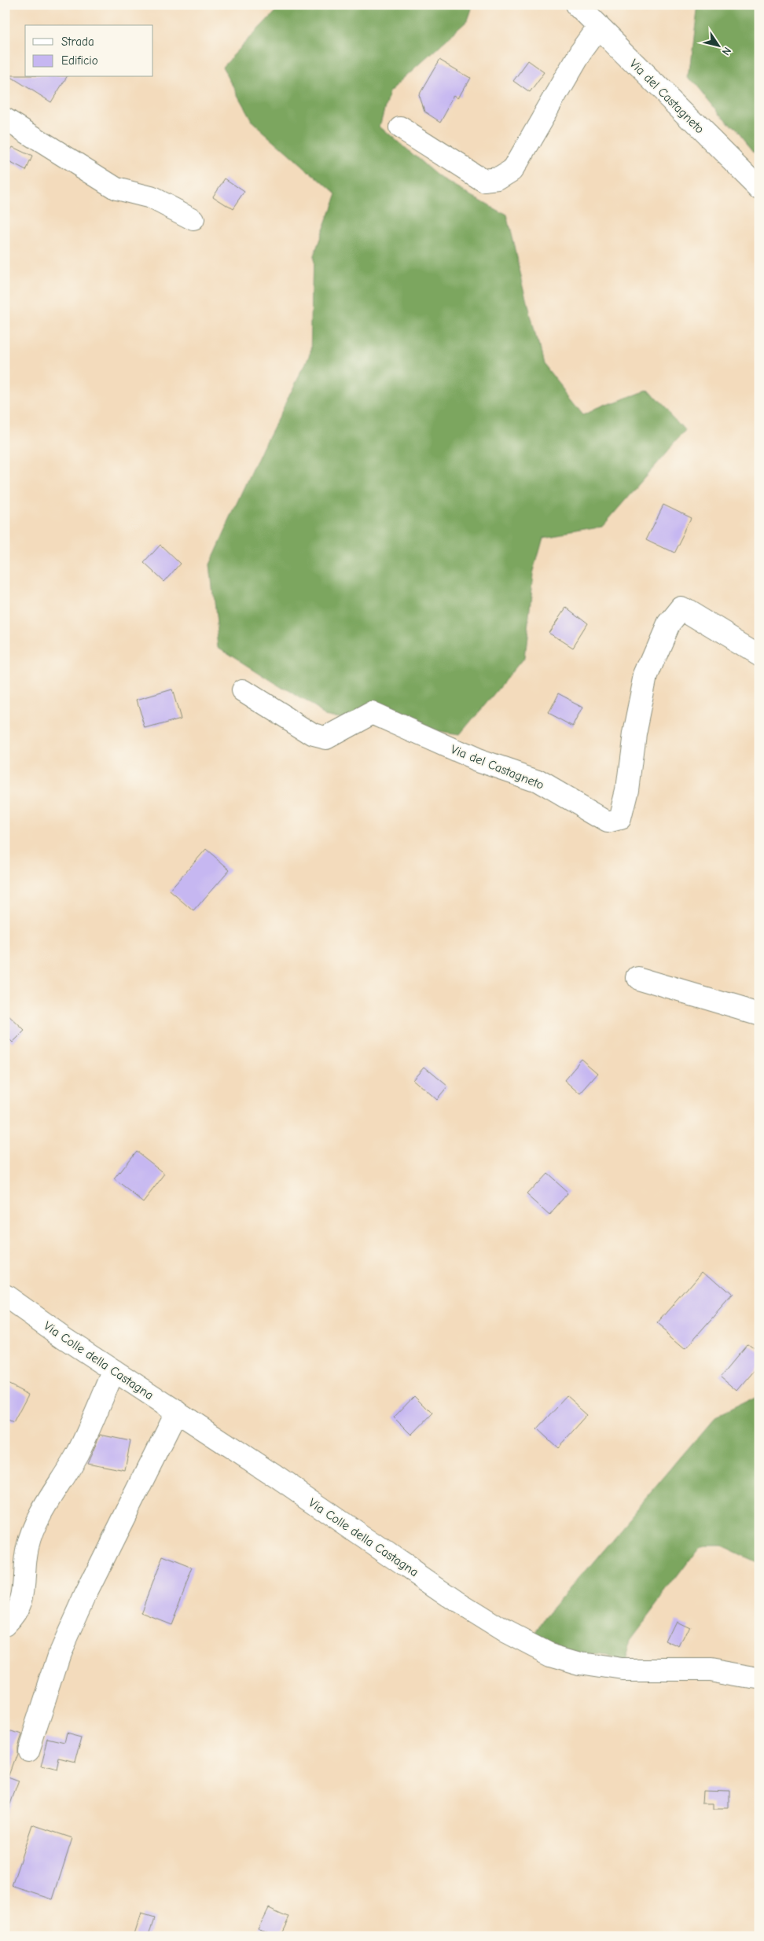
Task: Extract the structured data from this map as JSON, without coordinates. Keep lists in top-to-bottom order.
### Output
{
  "streets": {
    "street": ["Via del Castagneto", "Via Colle della Castagna"]
  },
  "legend": ["Strada", "Edificio"],
  "north": "bottom right"
}
